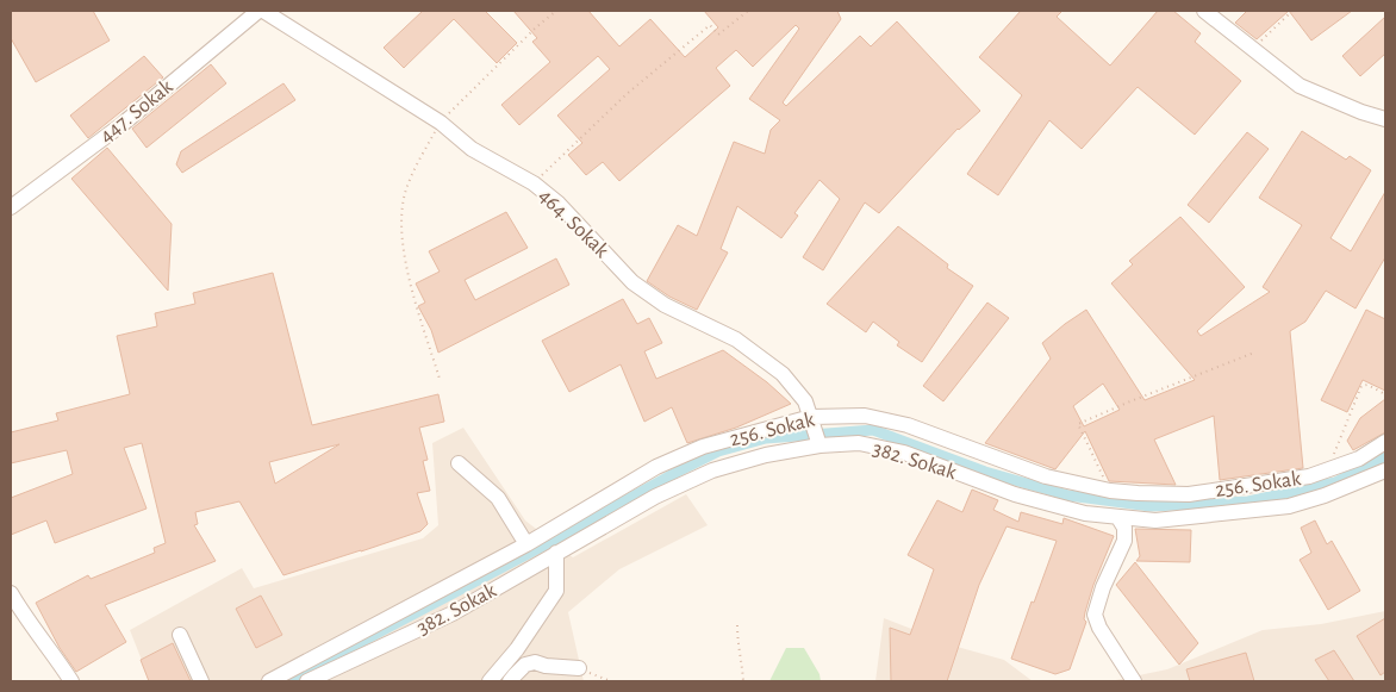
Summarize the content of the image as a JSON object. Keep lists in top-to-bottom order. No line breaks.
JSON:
{"streets":{"street":["447. Sokak","464. Sokak","256. Sokak","382. Sokak"]},"crossings":[["464. Sokak","256. Sokak"],["464. Sokak","382. Sokak"]]}
